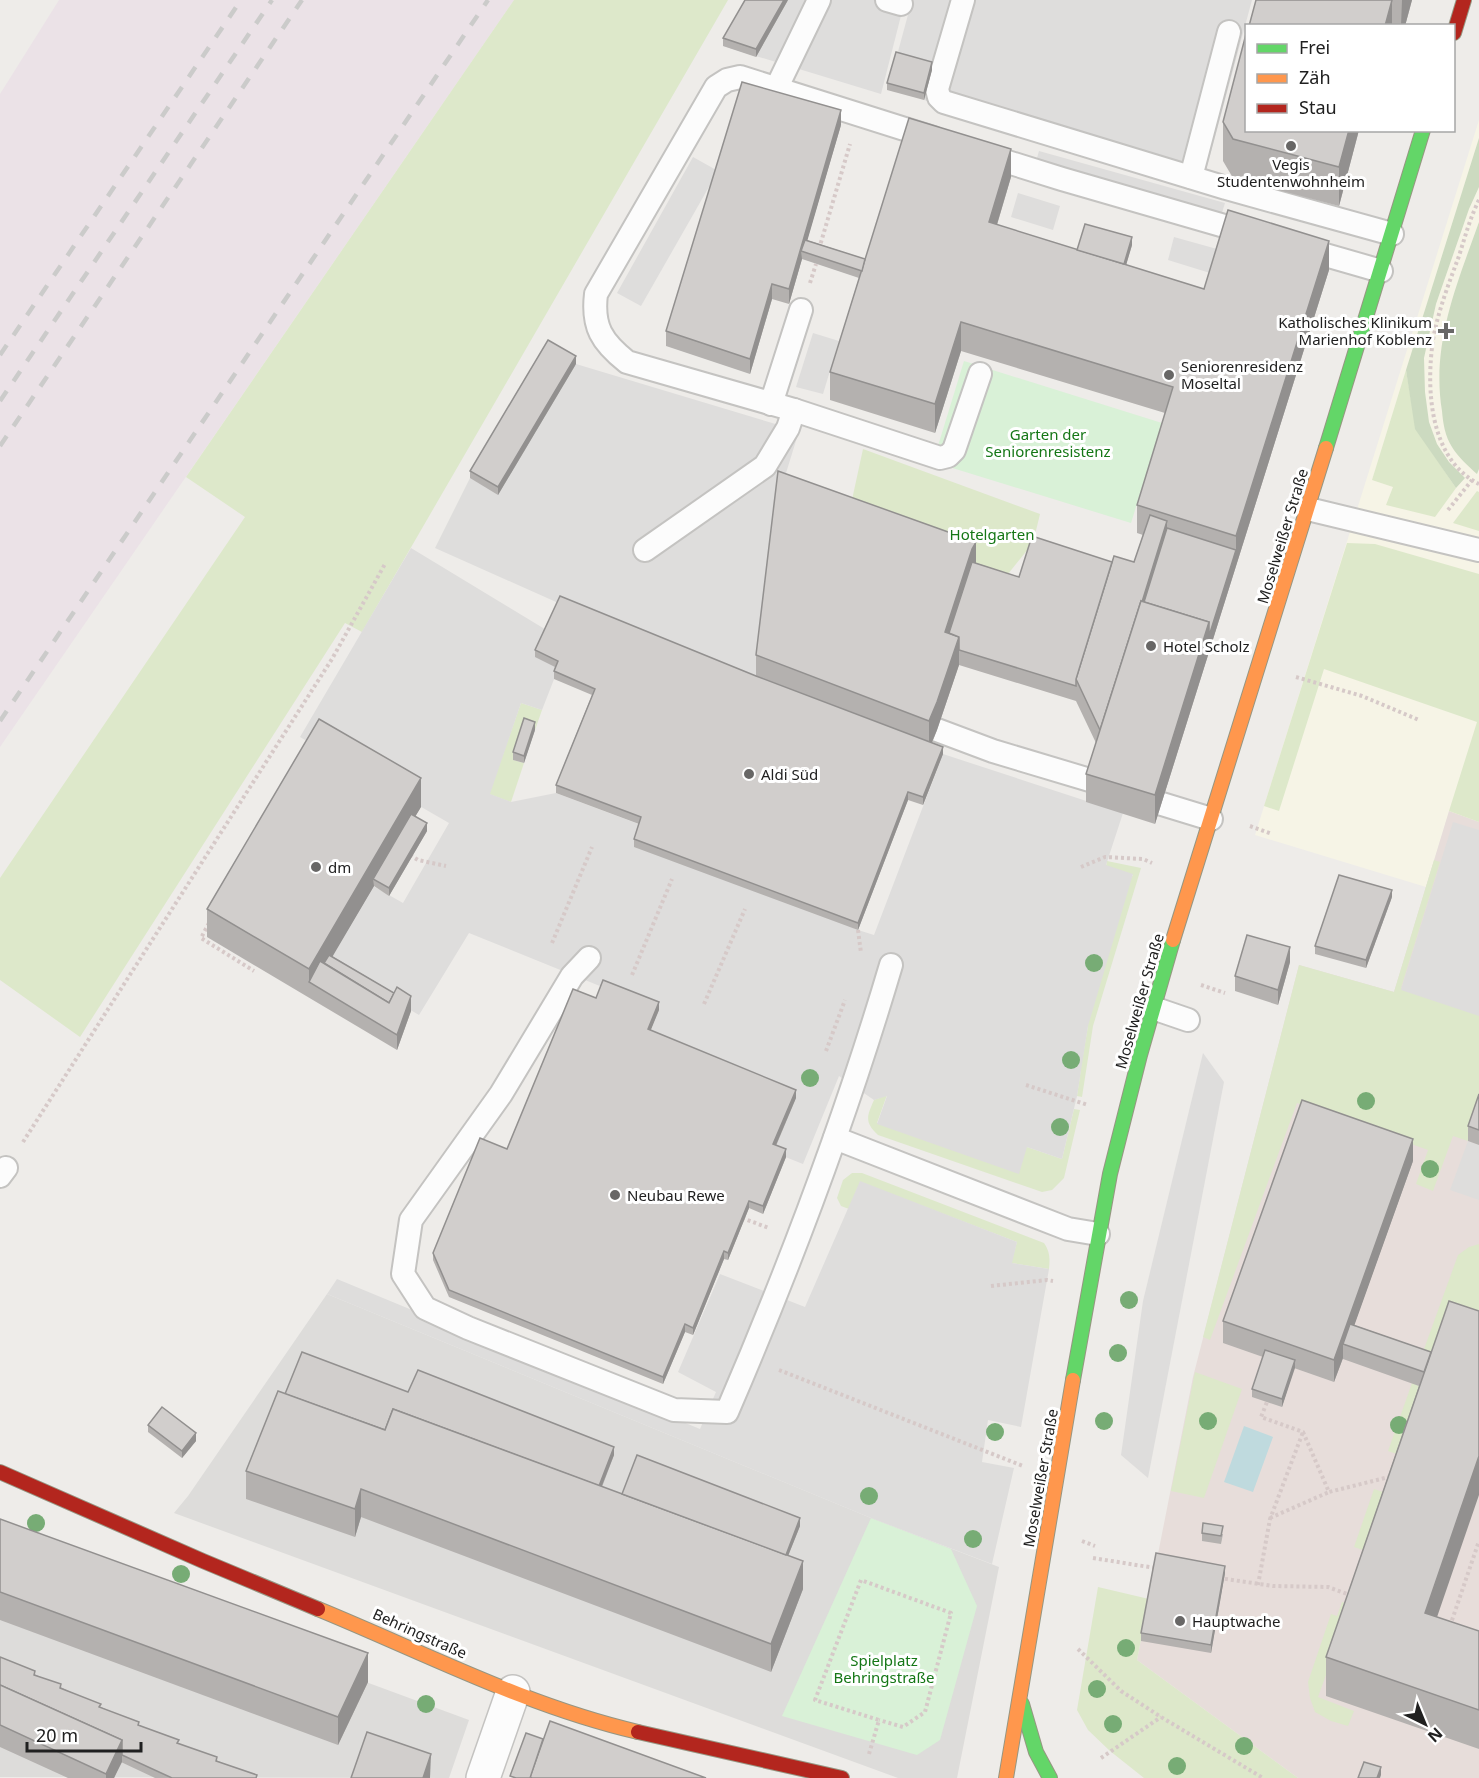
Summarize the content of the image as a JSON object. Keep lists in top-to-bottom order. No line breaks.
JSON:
{"streets":{"street":["Moselweißer Straße","Behringstraße"]},"parks":["Garten der Seniorenresistenz","Hotelgarten","Spielplatz Behringstraße"],"places":{"other":["Vegis Studentenwohnheim","Seniorenresidenz Moseltal","Hotel Scholz","Aldi Süd","dm","Neubau Rewe","Hauptwache"],"health":["Katholisches Klinikum Marienhof Koblenz"]},"legend":["Frei","Zäh","Stau"],"scale_bar":"20 m","north":"bottom right"}
